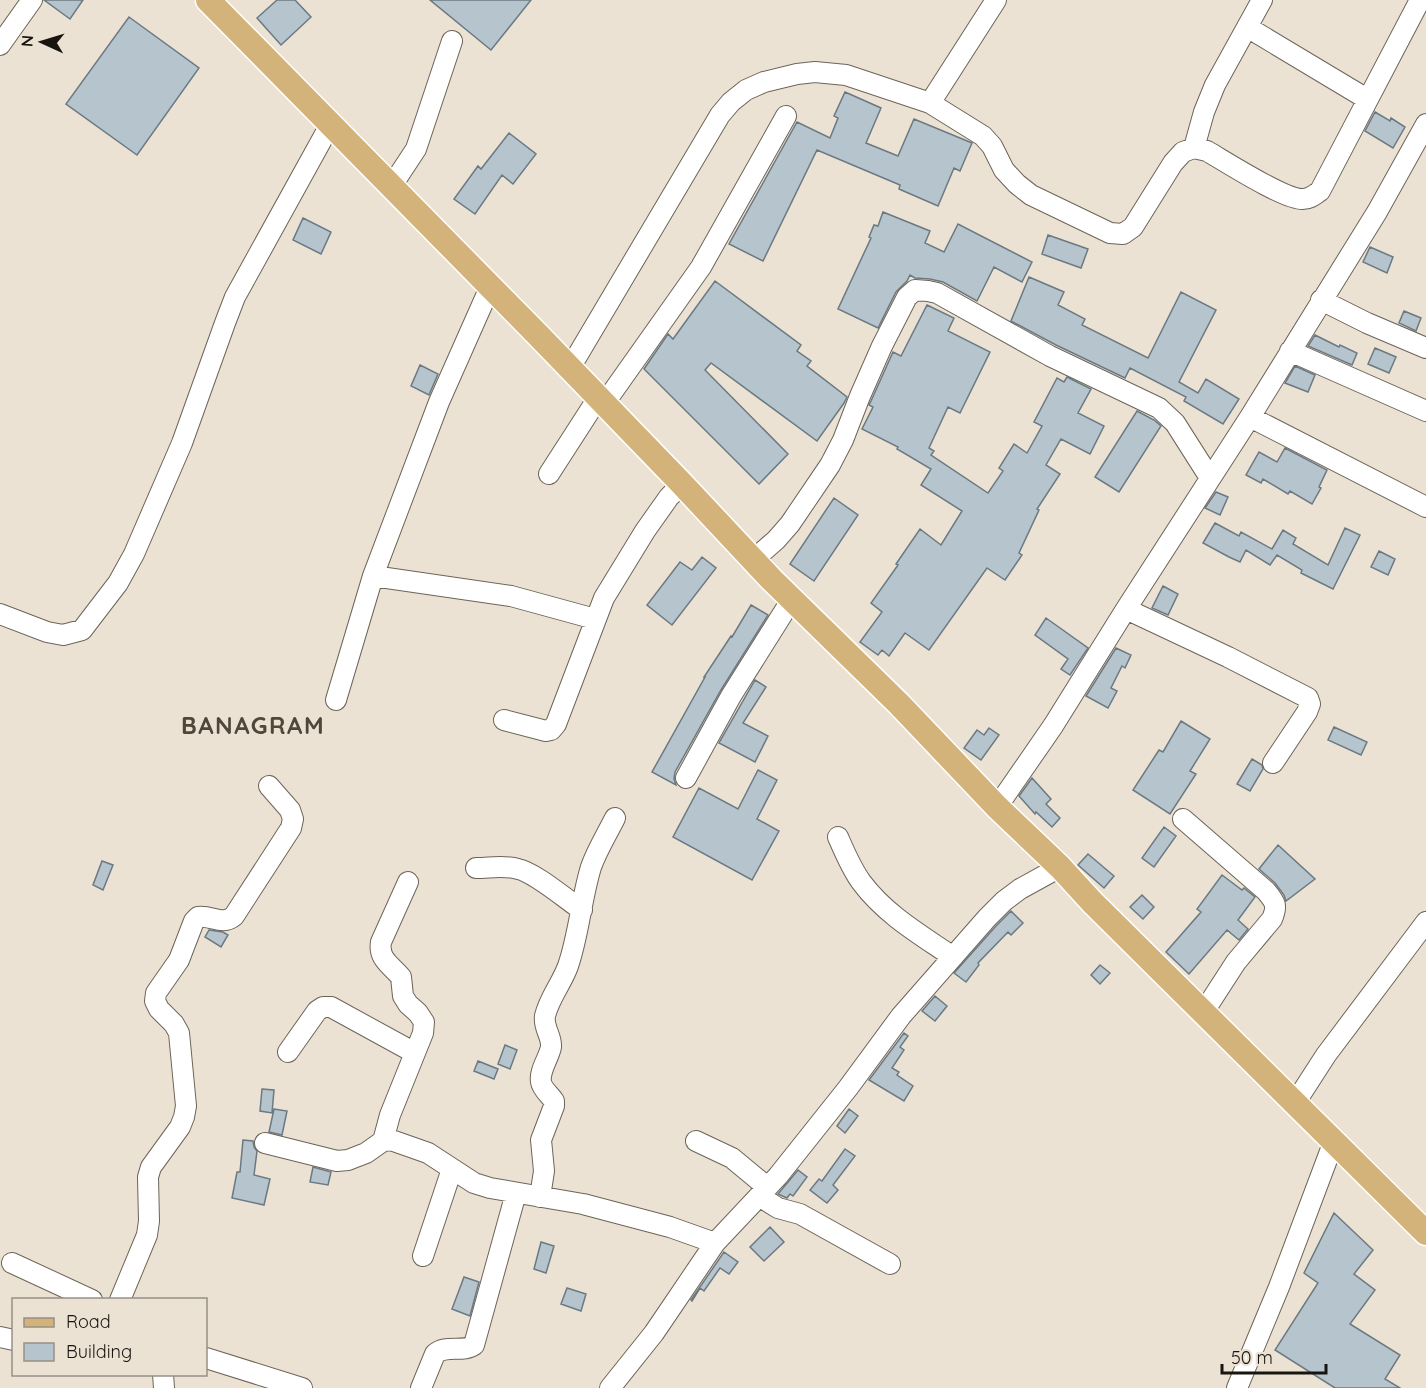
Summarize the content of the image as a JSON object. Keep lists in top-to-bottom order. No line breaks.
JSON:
{"districts":["BANAGRAM"],"legend":["Road","Building"],"scale_bar":"50 m","north":"left"}
